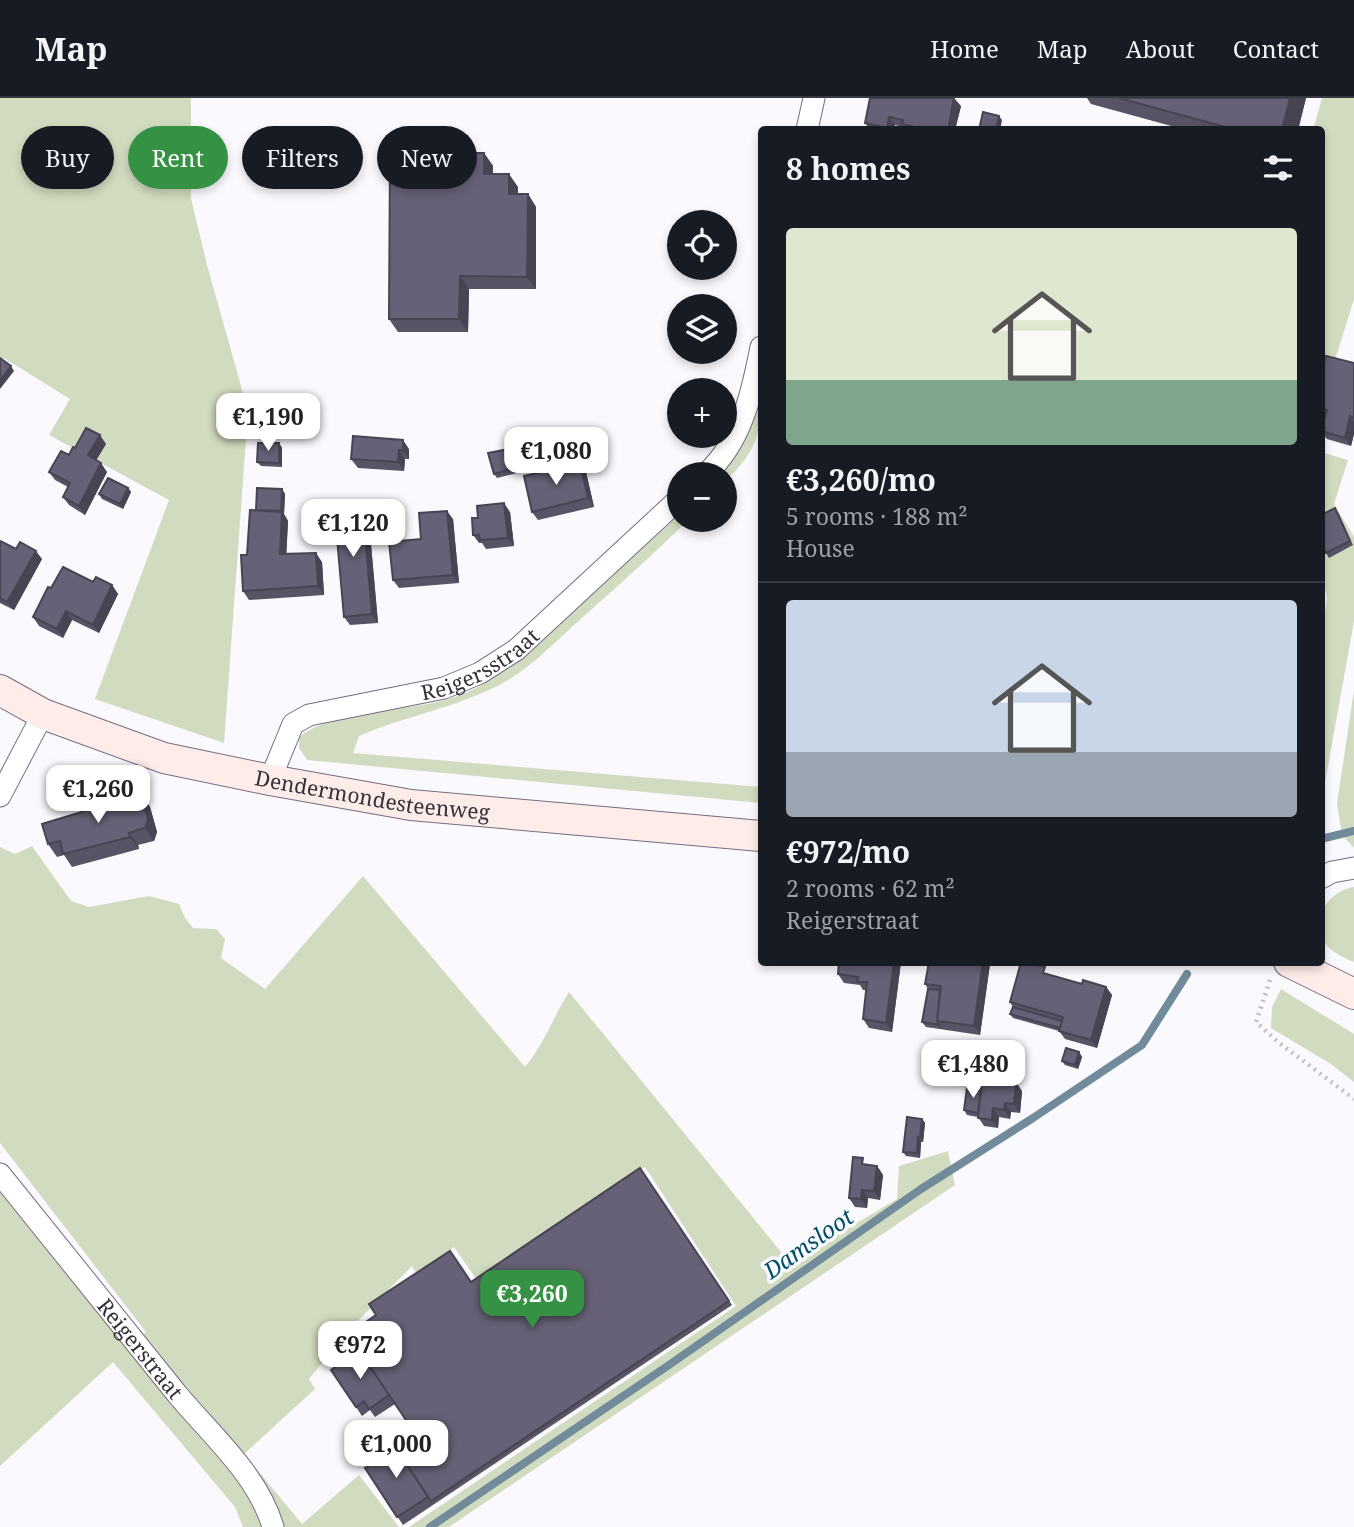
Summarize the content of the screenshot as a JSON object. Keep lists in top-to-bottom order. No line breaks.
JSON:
{"streets":{"main road":["Dendermondesteenweg"],"street":["Reigersstraat","Reigerstraat"]},"crossings":[["Reigersstraat","Dendermondesteenweg"]],"water":["Damsloot"],"page":{"header":"Map","nav":["Home","Map","About","Contact"],"chip":["Buy","Rent","Filters","New"],"heading":"8 homes","map_buttons":["+","−"],"list":[{"name":"€3,260/mo","note":"5 rooms · 188 m² · House"},{"name":"€972/mo","note":"2 rooms · 62 m² · Reigerstraat"}],"price":["€1,190","€1,080","€1,120","€1,260","€1,480","€3,260","€972","€1,000"]}}
